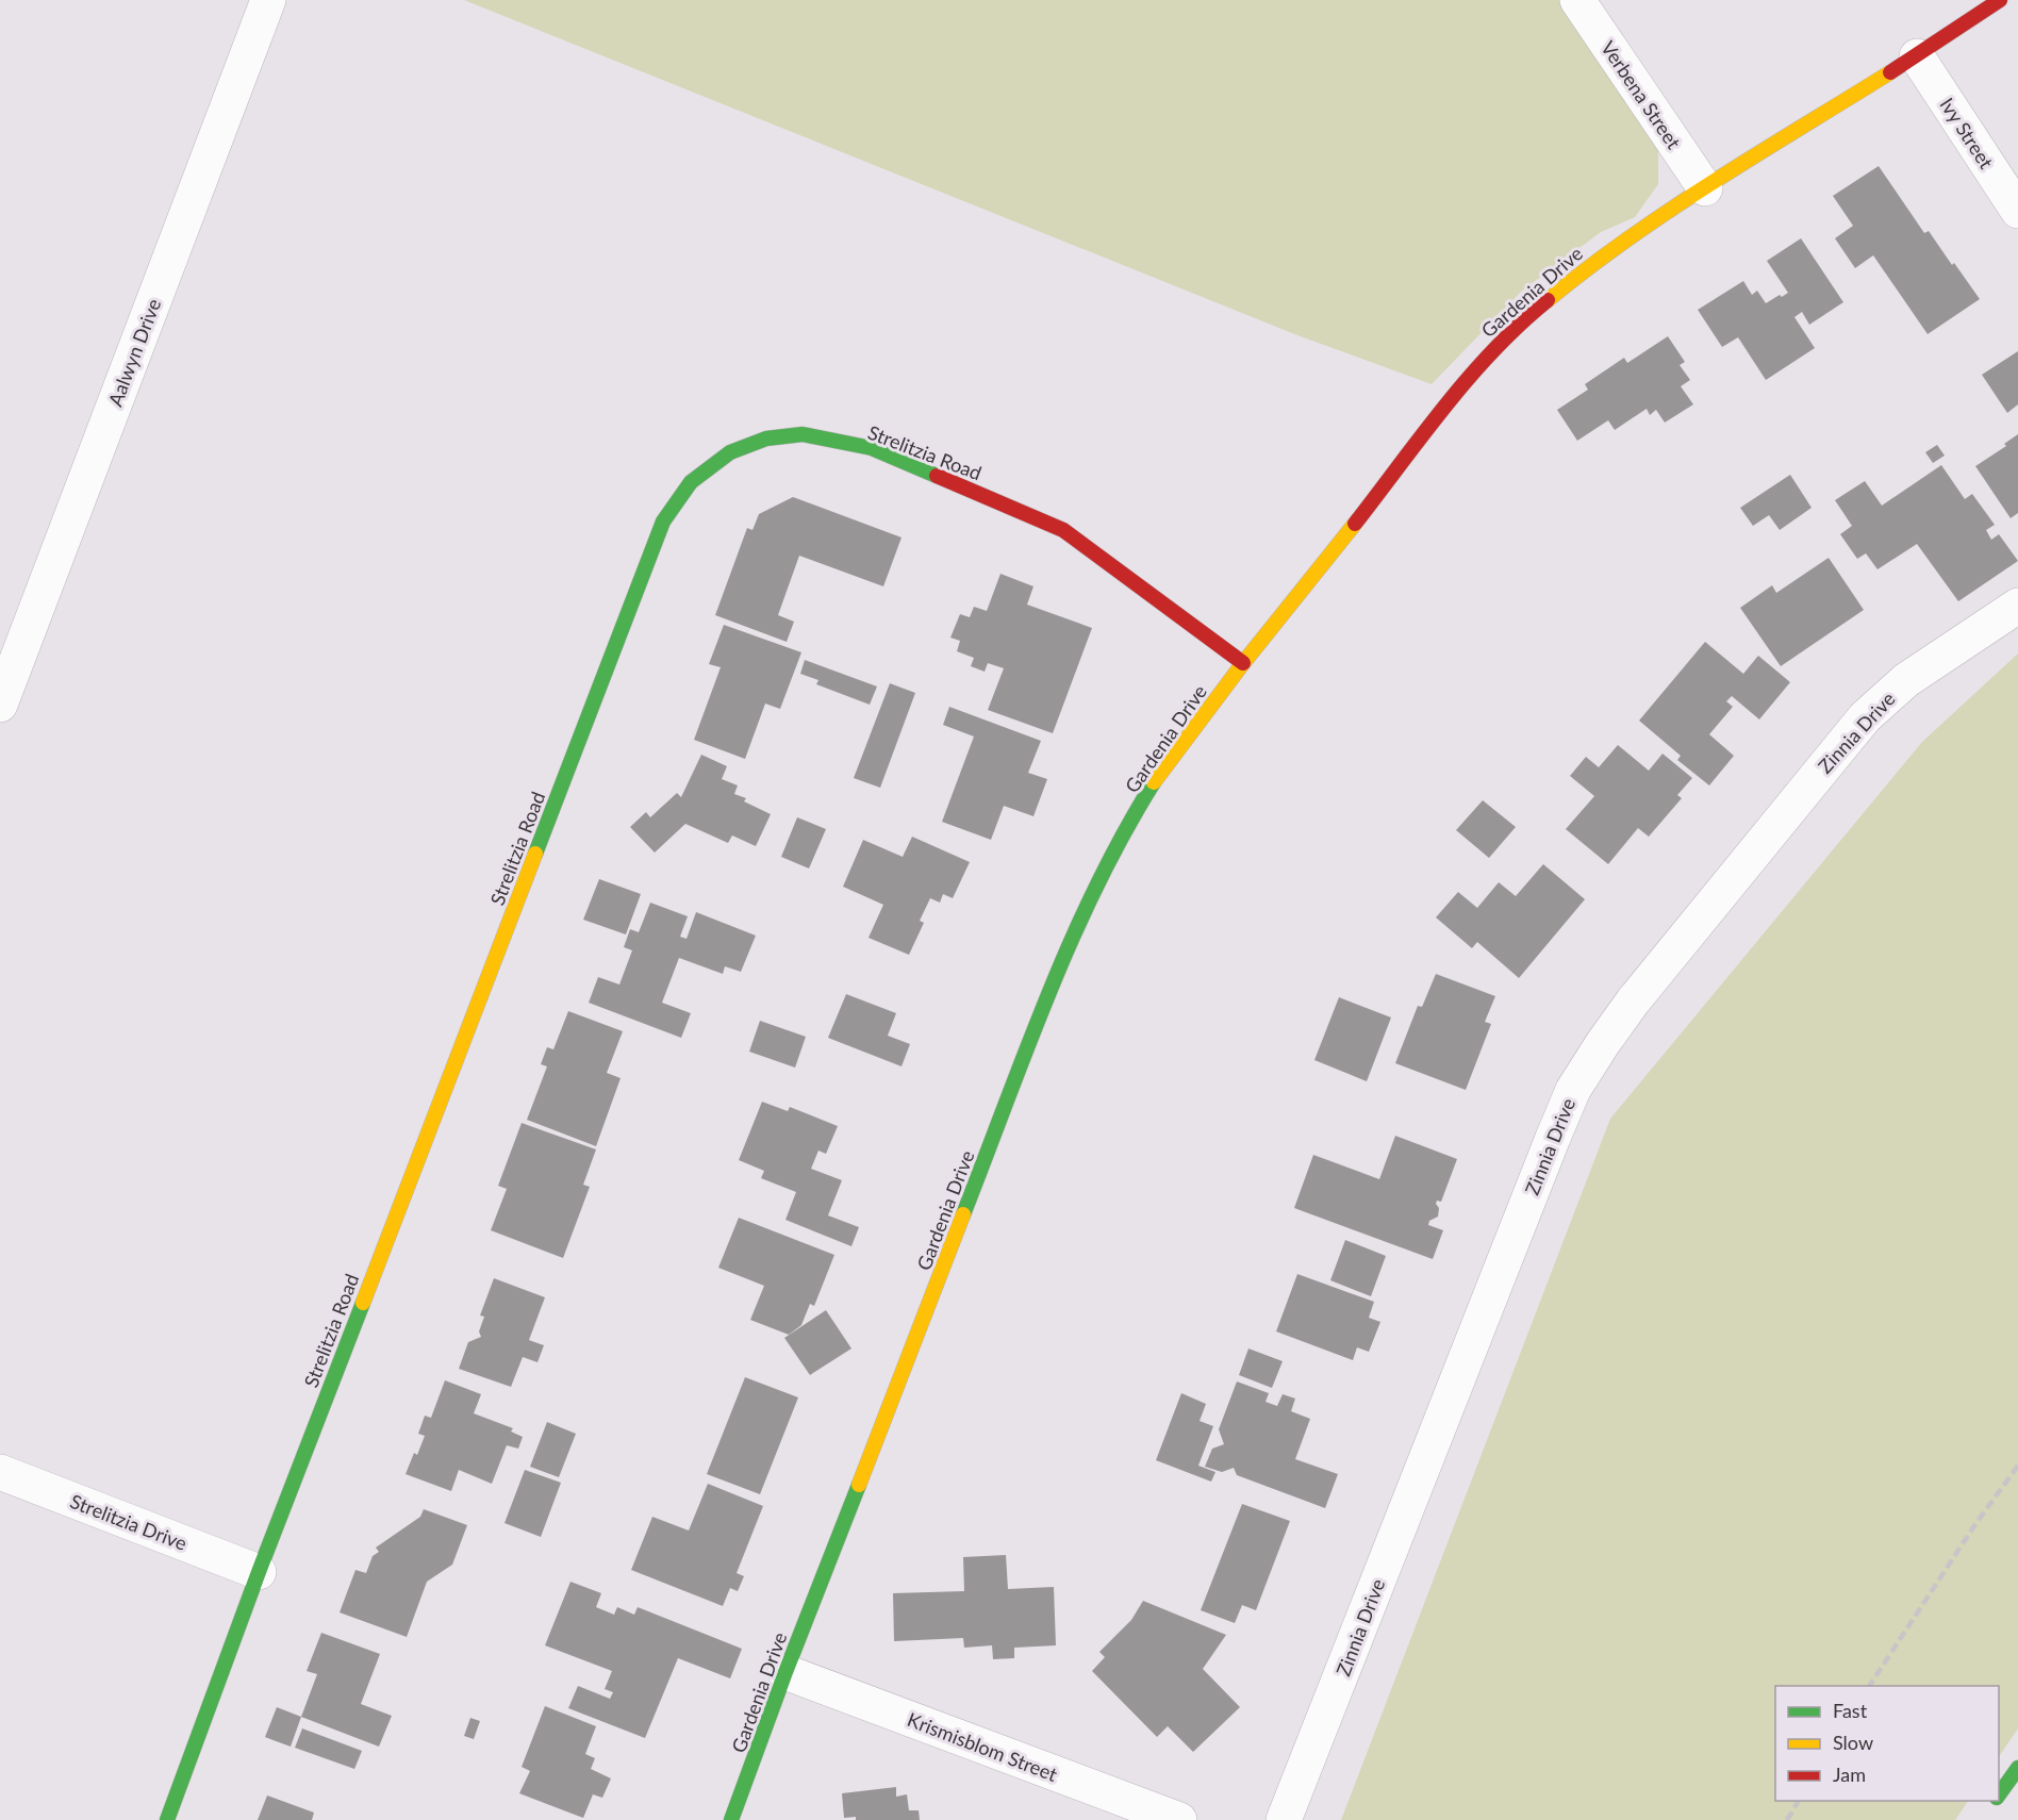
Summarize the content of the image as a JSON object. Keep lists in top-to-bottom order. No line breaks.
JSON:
{"streets":{"street":["Verbena Street","Ivy Street","Gardenia Drive","Aalwyn Drive","Strelitzia Road","Zinnia Drive","Strelitzia Drive","Krismisblom Street"]},"crossings":[["Verbena Street","Gardenia Drive"],["Ivy Street","Gardenia Drive"],["Gardenia Drive","Strelitzia Road"],["Gardenia Drive","Krismisblom Street"],["Strelitzia Road","Strelitzia Drive"]],"legend":["Fast","Slow","Jam"]}
